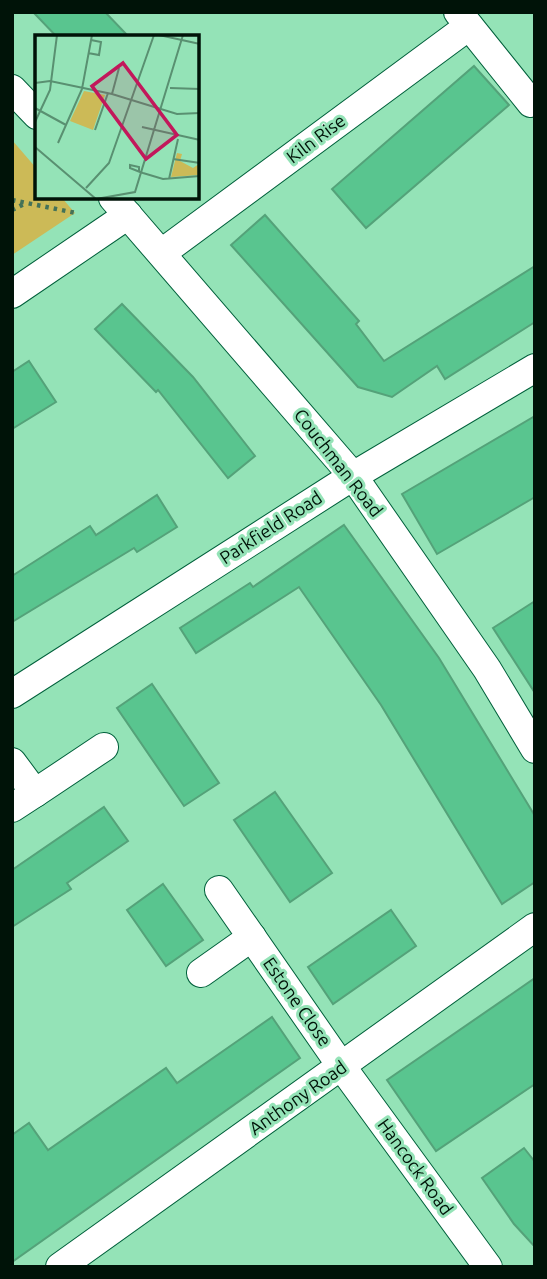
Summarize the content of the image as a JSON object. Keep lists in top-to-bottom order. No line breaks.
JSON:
{"streets":{"street":["Kiln Rise","Couchman Road","Parkfield Road","Estone Close","Anthony Road","Hancock Road"]},"crossings":[["Kiln Rise","Couchman Road"],["Couchman Road","Parkfield Road"],["Estone Close","Anthony Road"],["Estone Close","Hancock Road"],["Anthony Road","Hancock Road"]]}
